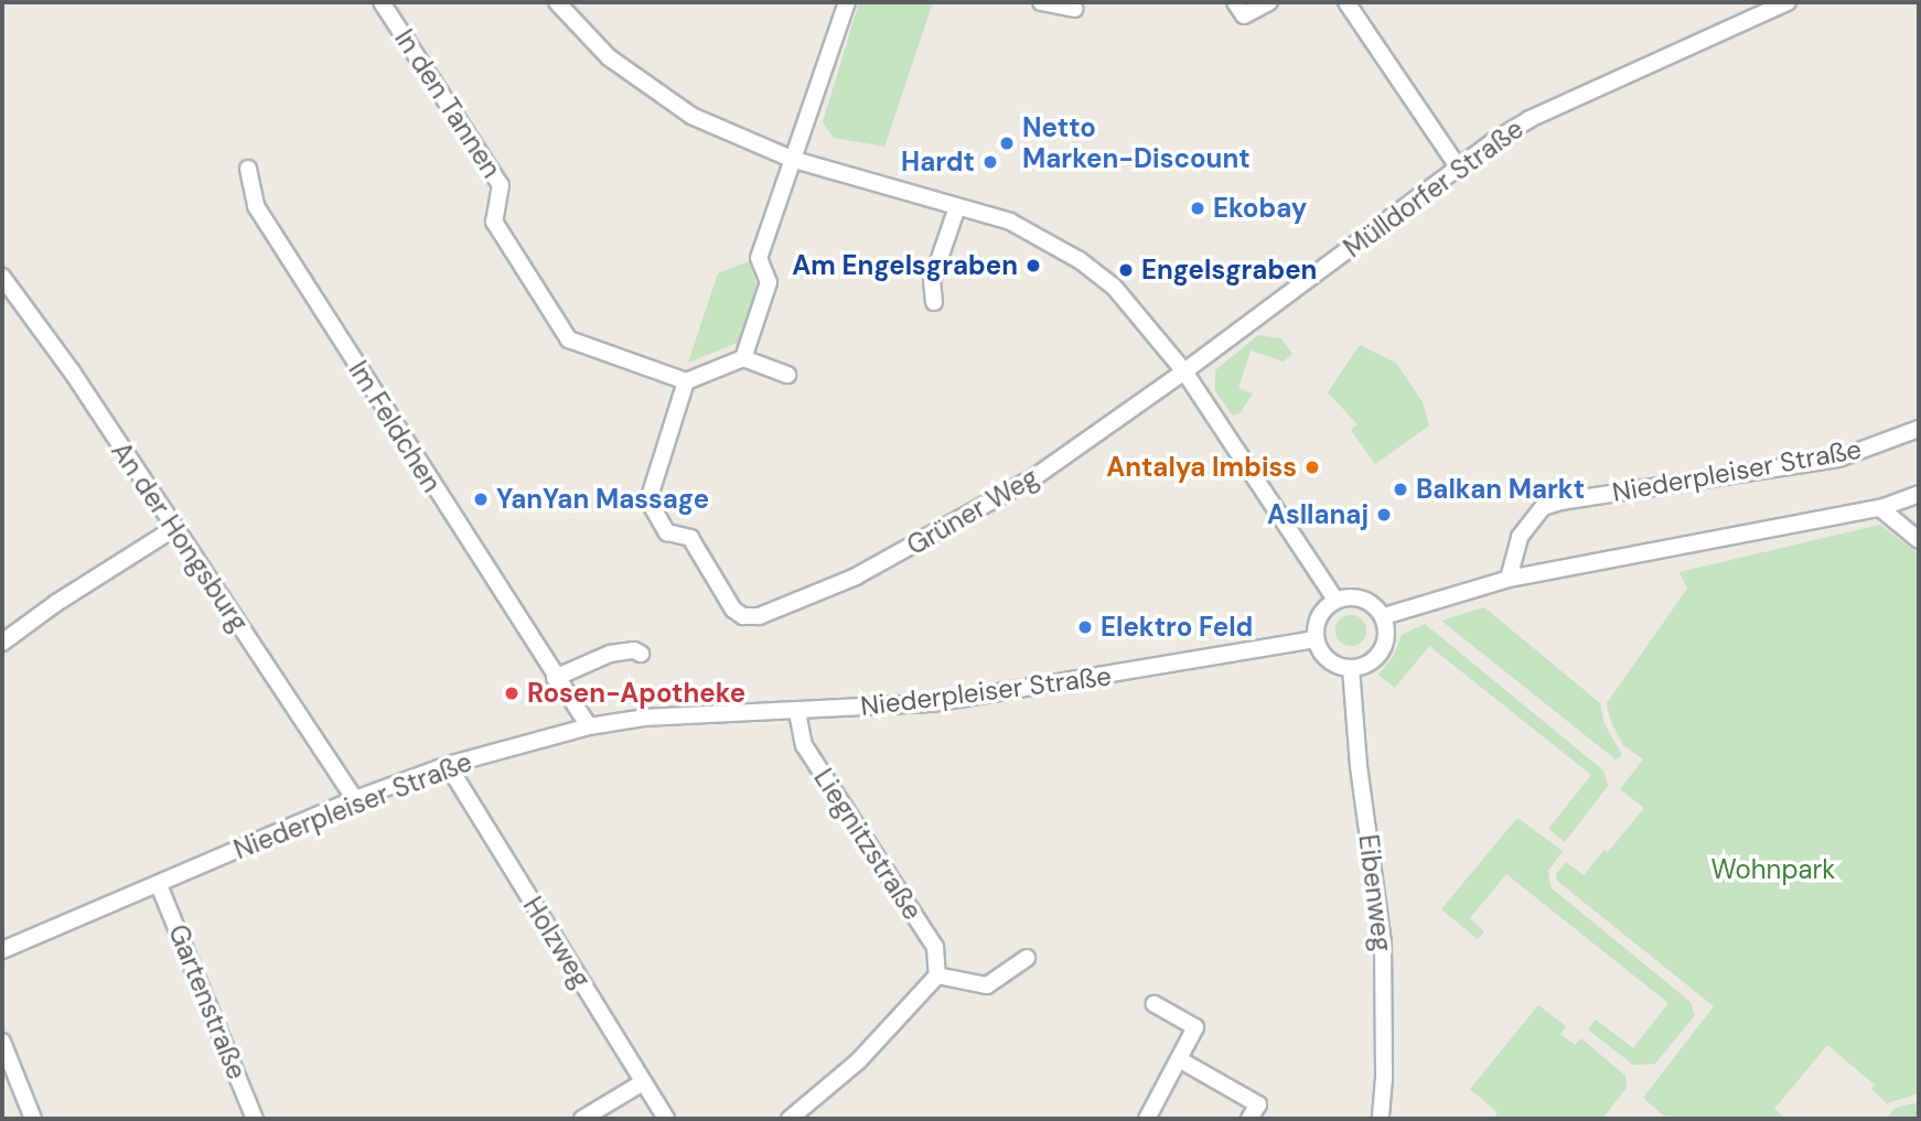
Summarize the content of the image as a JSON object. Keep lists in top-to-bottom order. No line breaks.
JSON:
{"streets":{"street":["In den Tannen","Mülldorfer Straße","Im Feldchen","Niederpleiser Straße","Grüner Weg","An der Hongsburg","Liegnitzstraße","Eibenweg","Holzweg","Gartenstraße"]},"crossings":[["In den Tannen","Grüner Weg"],["Mülldorfer Straße","Grüner Weg"],["Im Feldchen","Niederpleiser Straße"],["Niederpleiser Straße","An der Hongsburg"],["Niederpleiser Straße","Liegnitzstraße"],["Niederpleiser Straße","Eibenweg"],["Niederpleiser Straße","Holzweg"],["Niederpleiser Straße","Gartenstraße"]],"parks":["Wohnpark"],"places":["Netto Marken-Discount","Hardt","Ekobay","Am Engelsgraben","Engelsgraben","Antalya Imbiss","Balkan Markt","YanYan Massage","Asllanaj","Elektro Feld","Rosen-Apotheke"]}
